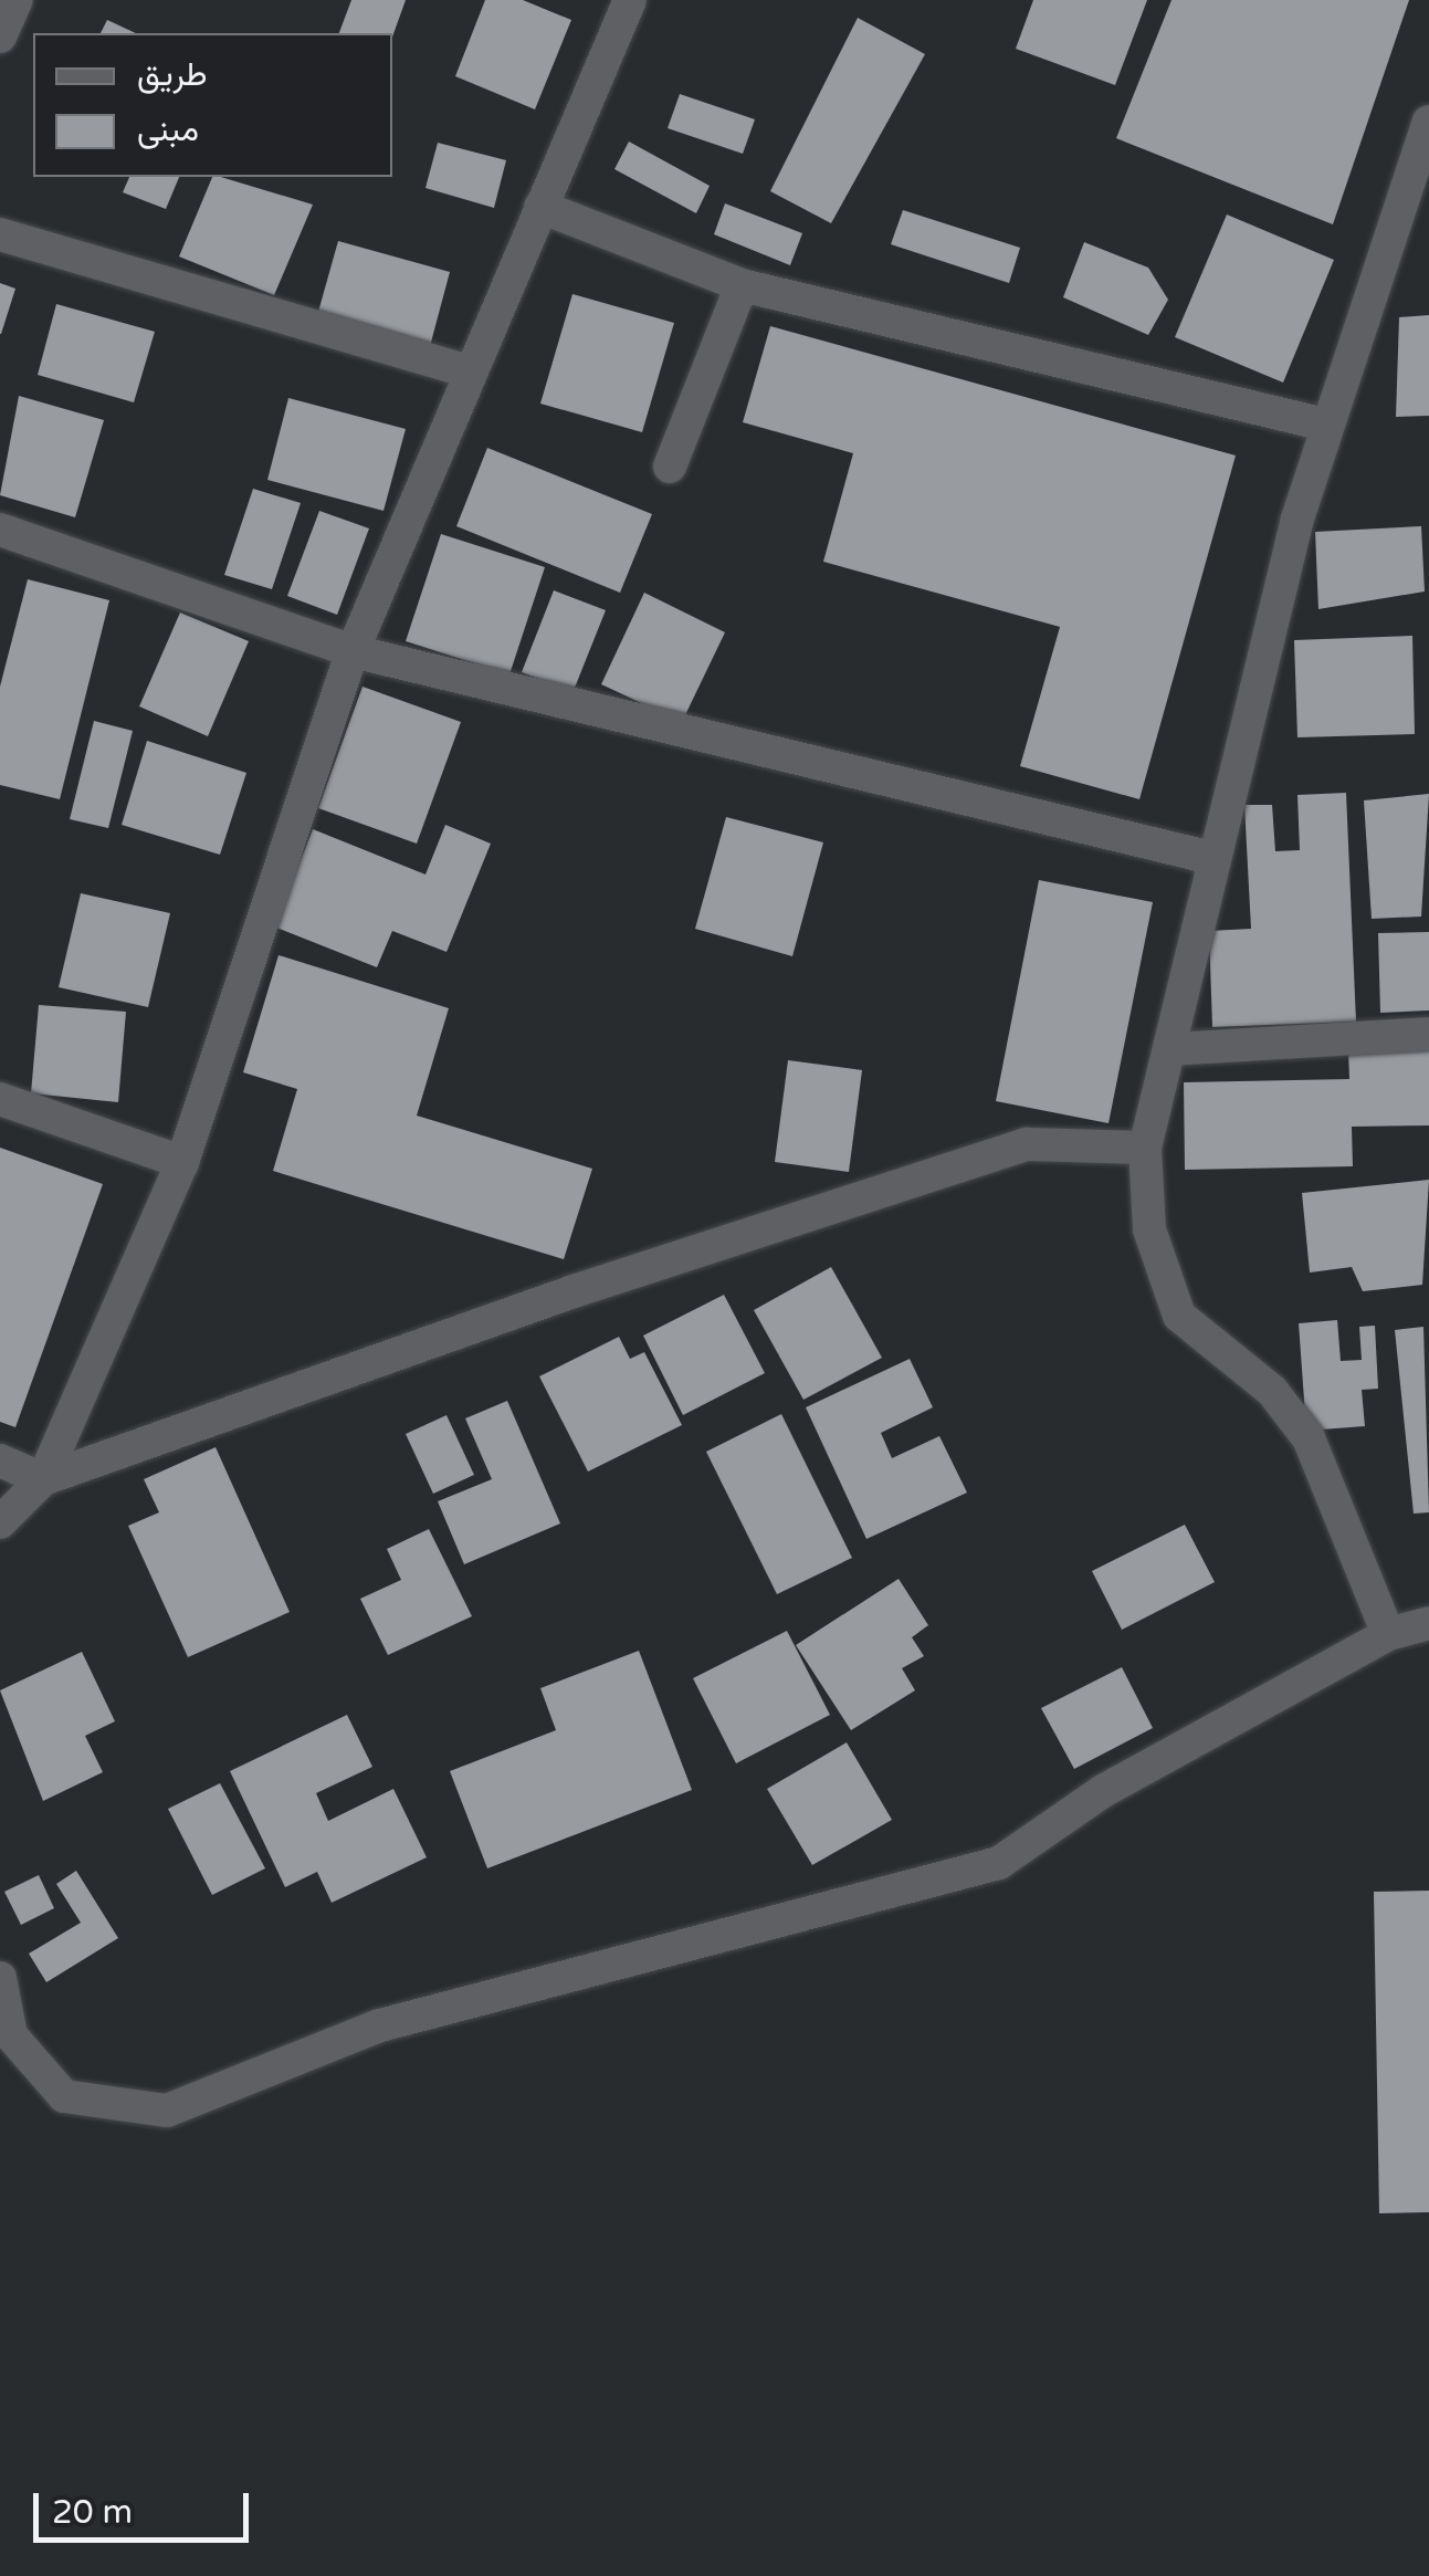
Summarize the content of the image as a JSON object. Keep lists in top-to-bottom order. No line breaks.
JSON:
{"legend":["طريق","مبنى"],"scale_bar":"20 m"}
